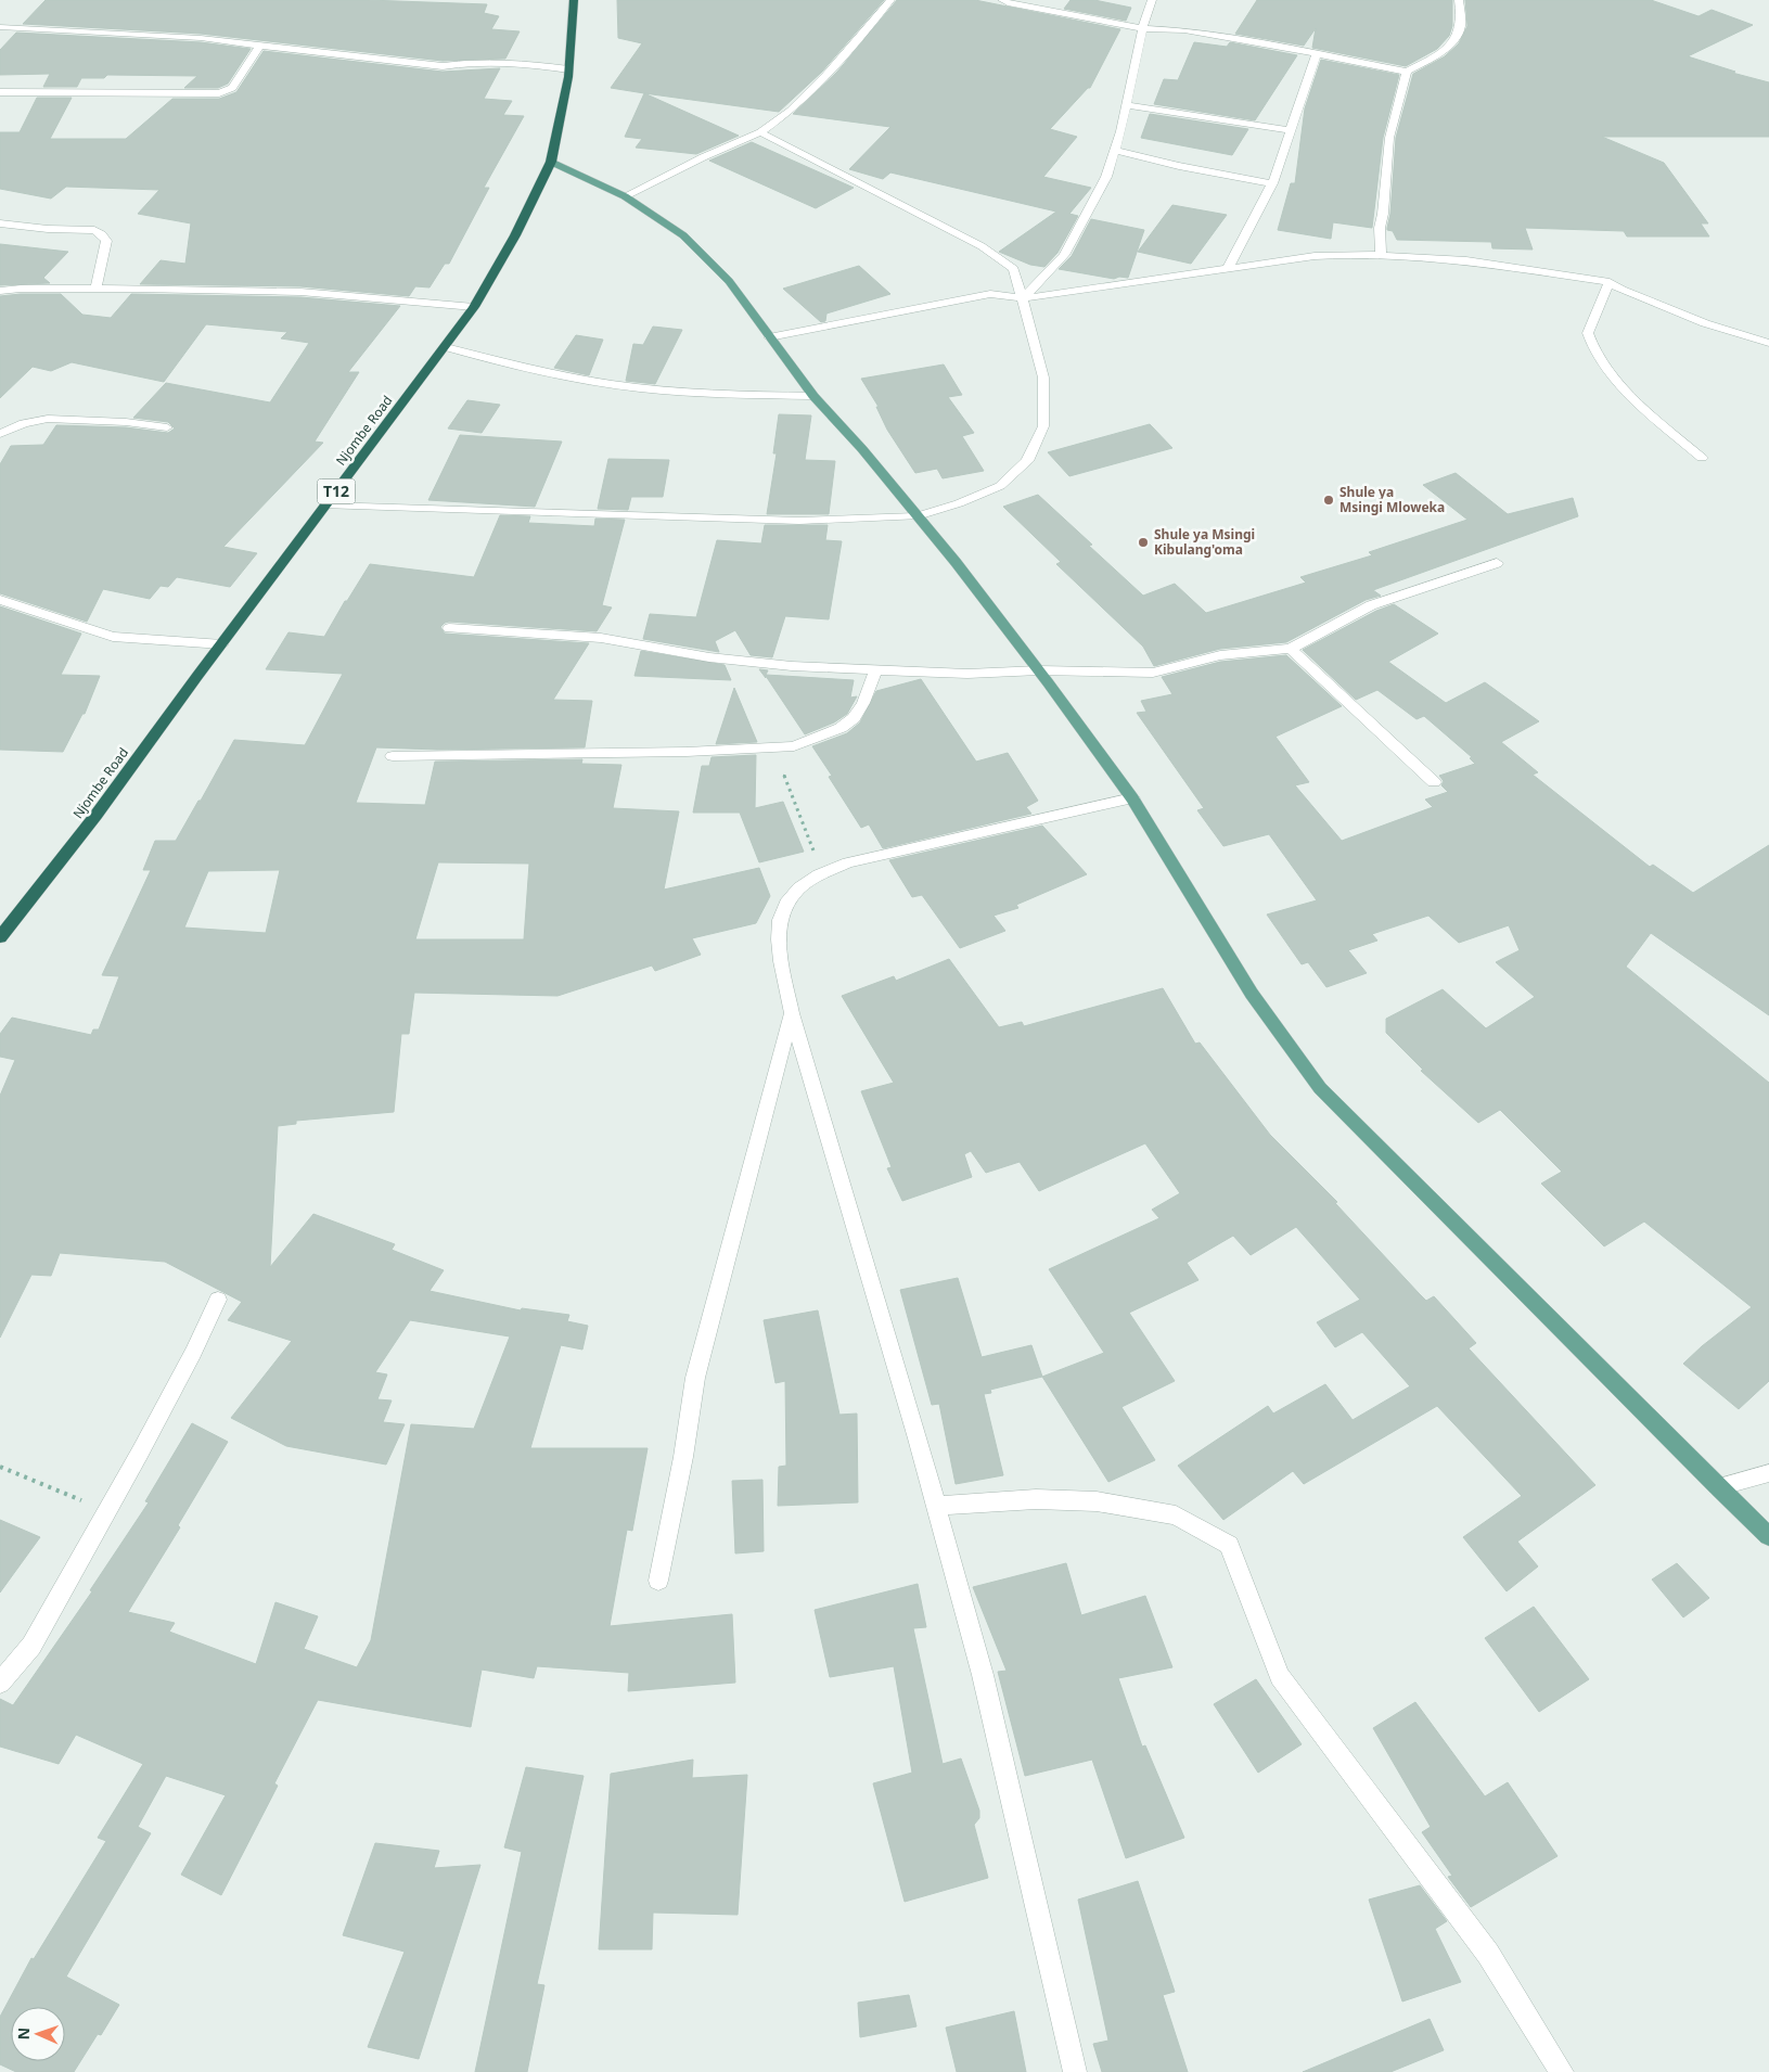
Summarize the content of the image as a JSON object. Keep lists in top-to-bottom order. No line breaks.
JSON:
{"streets":{"highway":["Njombe Road","T12"]},"places":["Shule ya Msingi Mloweka","Shule ya Msingi Kibulang'oma"],"north":"left"}
